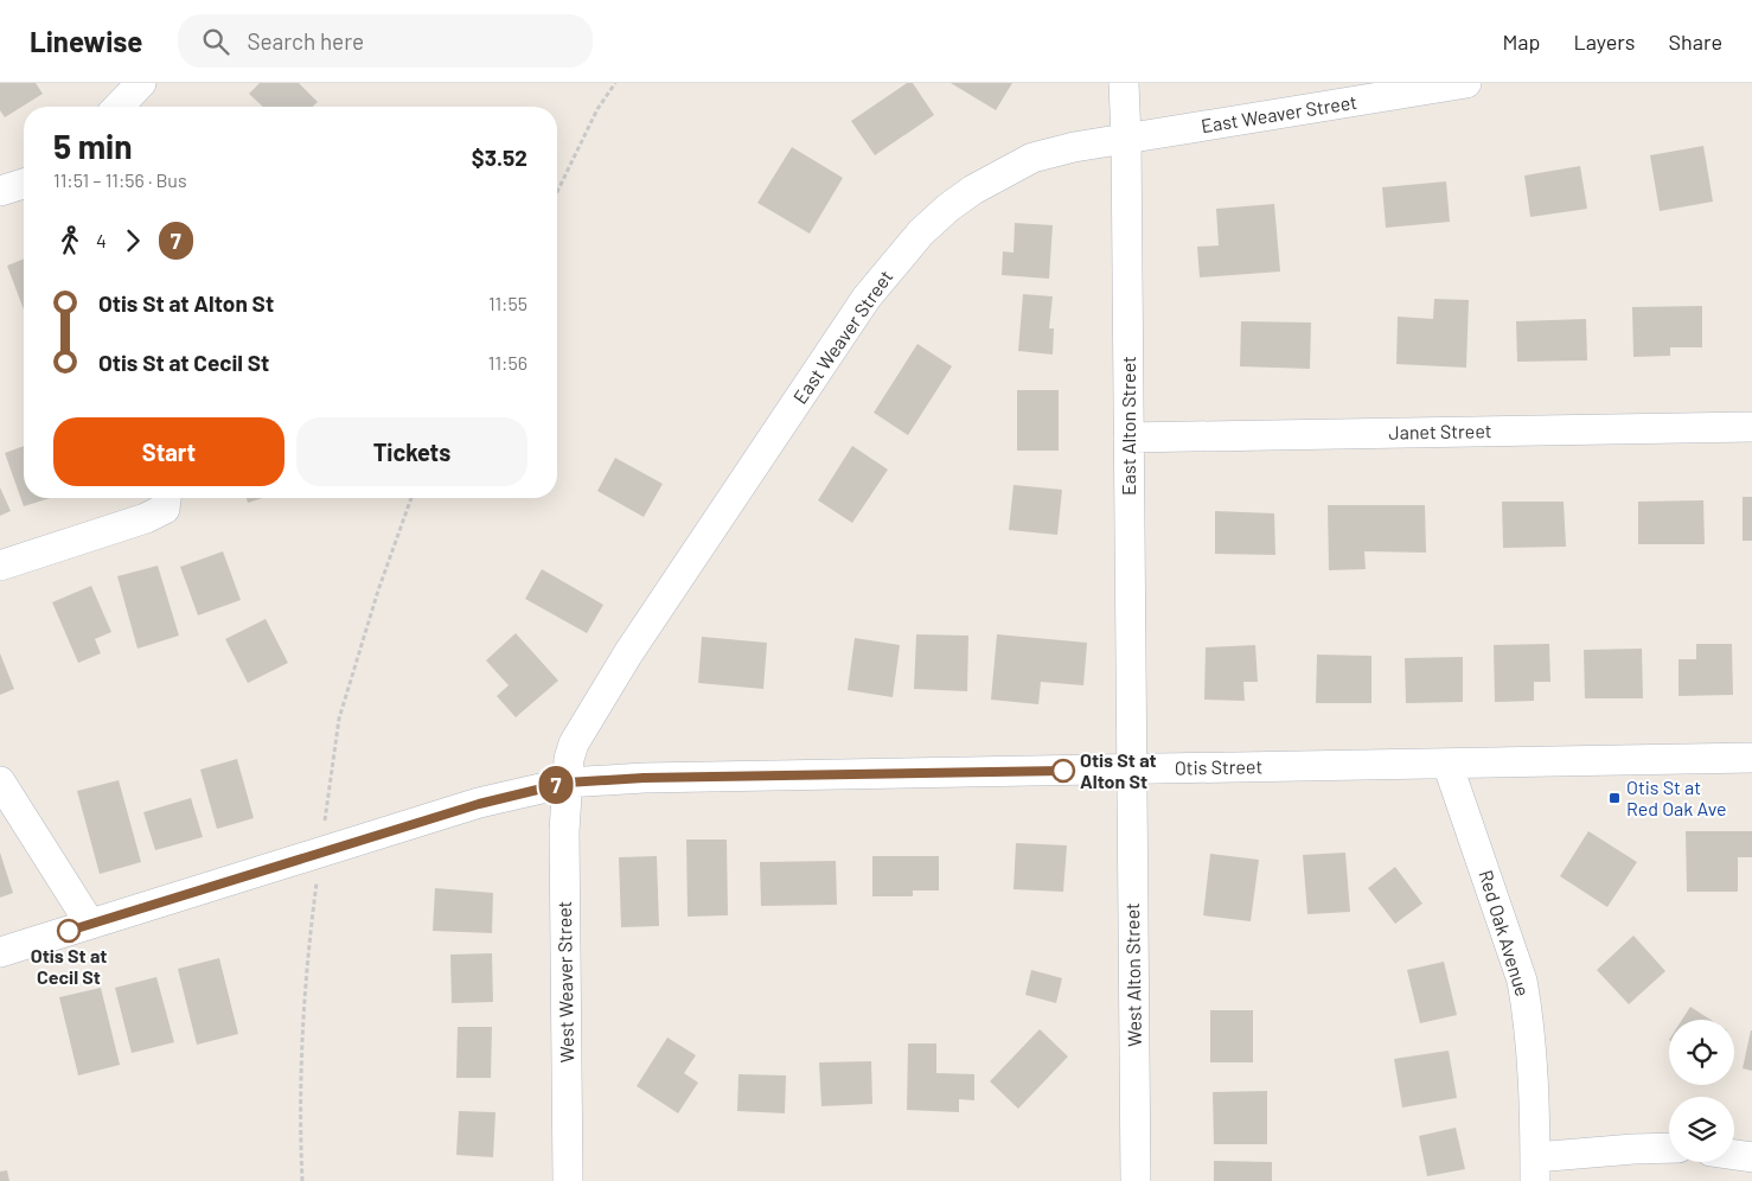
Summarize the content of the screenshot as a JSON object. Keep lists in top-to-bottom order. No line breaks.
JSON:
{"streets":{"street":["East Weaver Street","East Alton Street","Janet Street","Otis Street","Red Oak Avenue","West Alton Street","West Weaver Street"]},"crossings":[["East Weaver Street","East Alton Street"],["East Weaver Street","Otis Street"],["East Weaver Street","West Weaver Street"],["East Alton Street","Janet Street"],["East Alton Street","Otis Street"],["East Alton Street","West Alton Street"],["Otis Street","Red Oak Avenue"],["Otis Street","West Alton Street"],["Otis Street","West Weaver Street"]],"places":{"other":["Otis St at Alton St","Otis St at Cecil St"],"transit":["Otis St at Red Oak Ave"]},"lines":["bus line 7"],"page":{"header":"Linewise","search":"Search here","nav":["Map","Layers","Share"],"on_map":"7","heading":["5 min","11:51 – 11:56 · Bus","$3.52"],"legs":["4","7"],"list":[{"name":"Otis St at Alton St","value":"11:55"},{"name":"Otis St at Cecil St","value":"11:56"}],"buttons":["Start","Tickets"]}}
